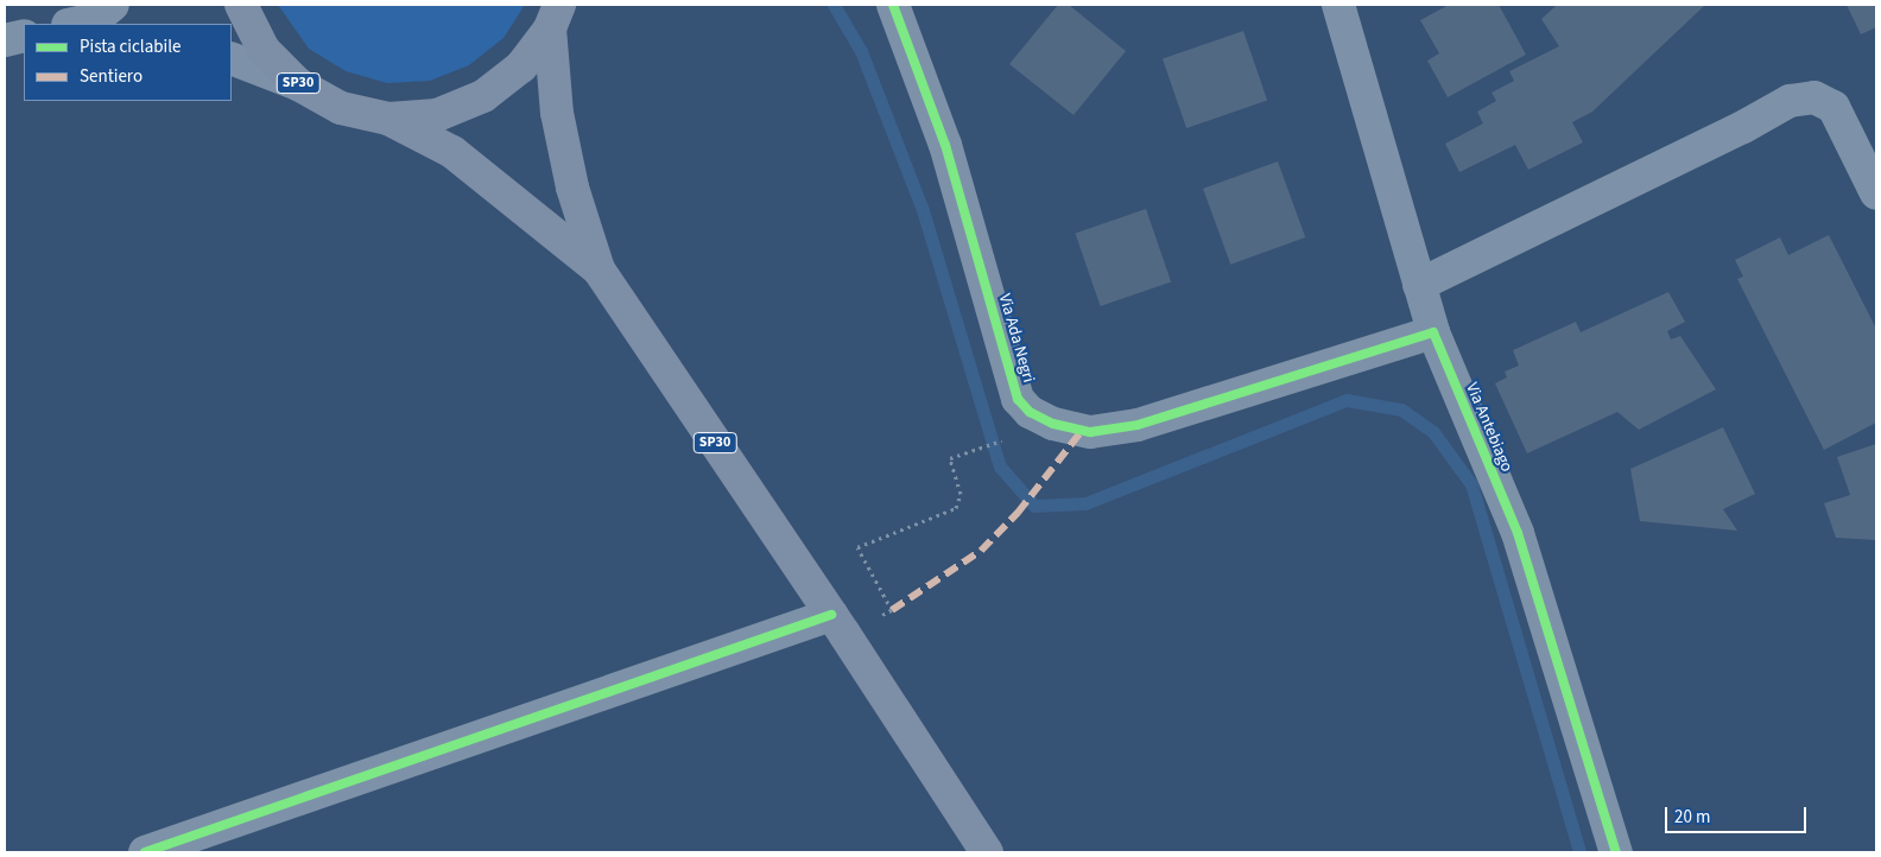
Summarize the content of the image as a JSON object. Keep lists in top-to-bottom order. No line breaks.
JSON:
{"streets":{"main road":["SP30"],"street":["Via Ada Negri","Via Antebiago"]},"crossings":[["Via Ada Negri","Via Antebiago"]],"legend":["Pista ciclabile","Sentiero"],"scale_bar":"20 m"}
